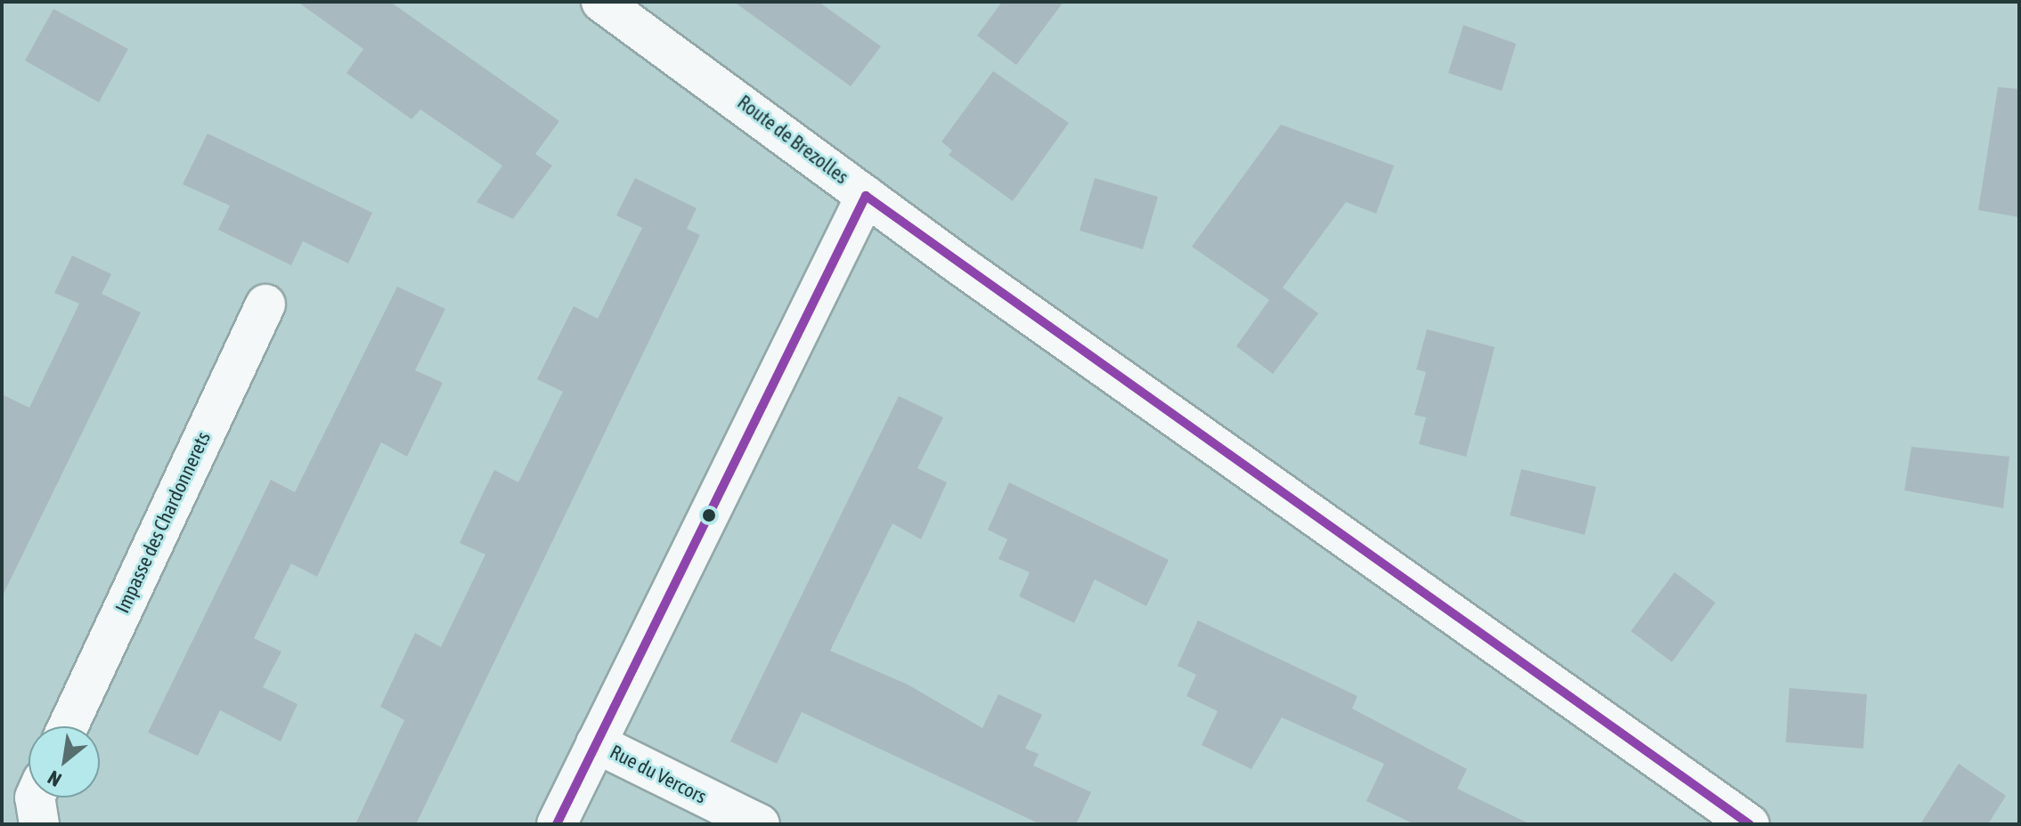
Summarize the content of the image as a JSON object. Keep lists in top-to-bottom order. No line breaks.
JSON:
{"streets":{"street":["Route de Brezolles","Impasse des Chardonnerets","Rue du Vercors"]},"north":"bottom left"}
